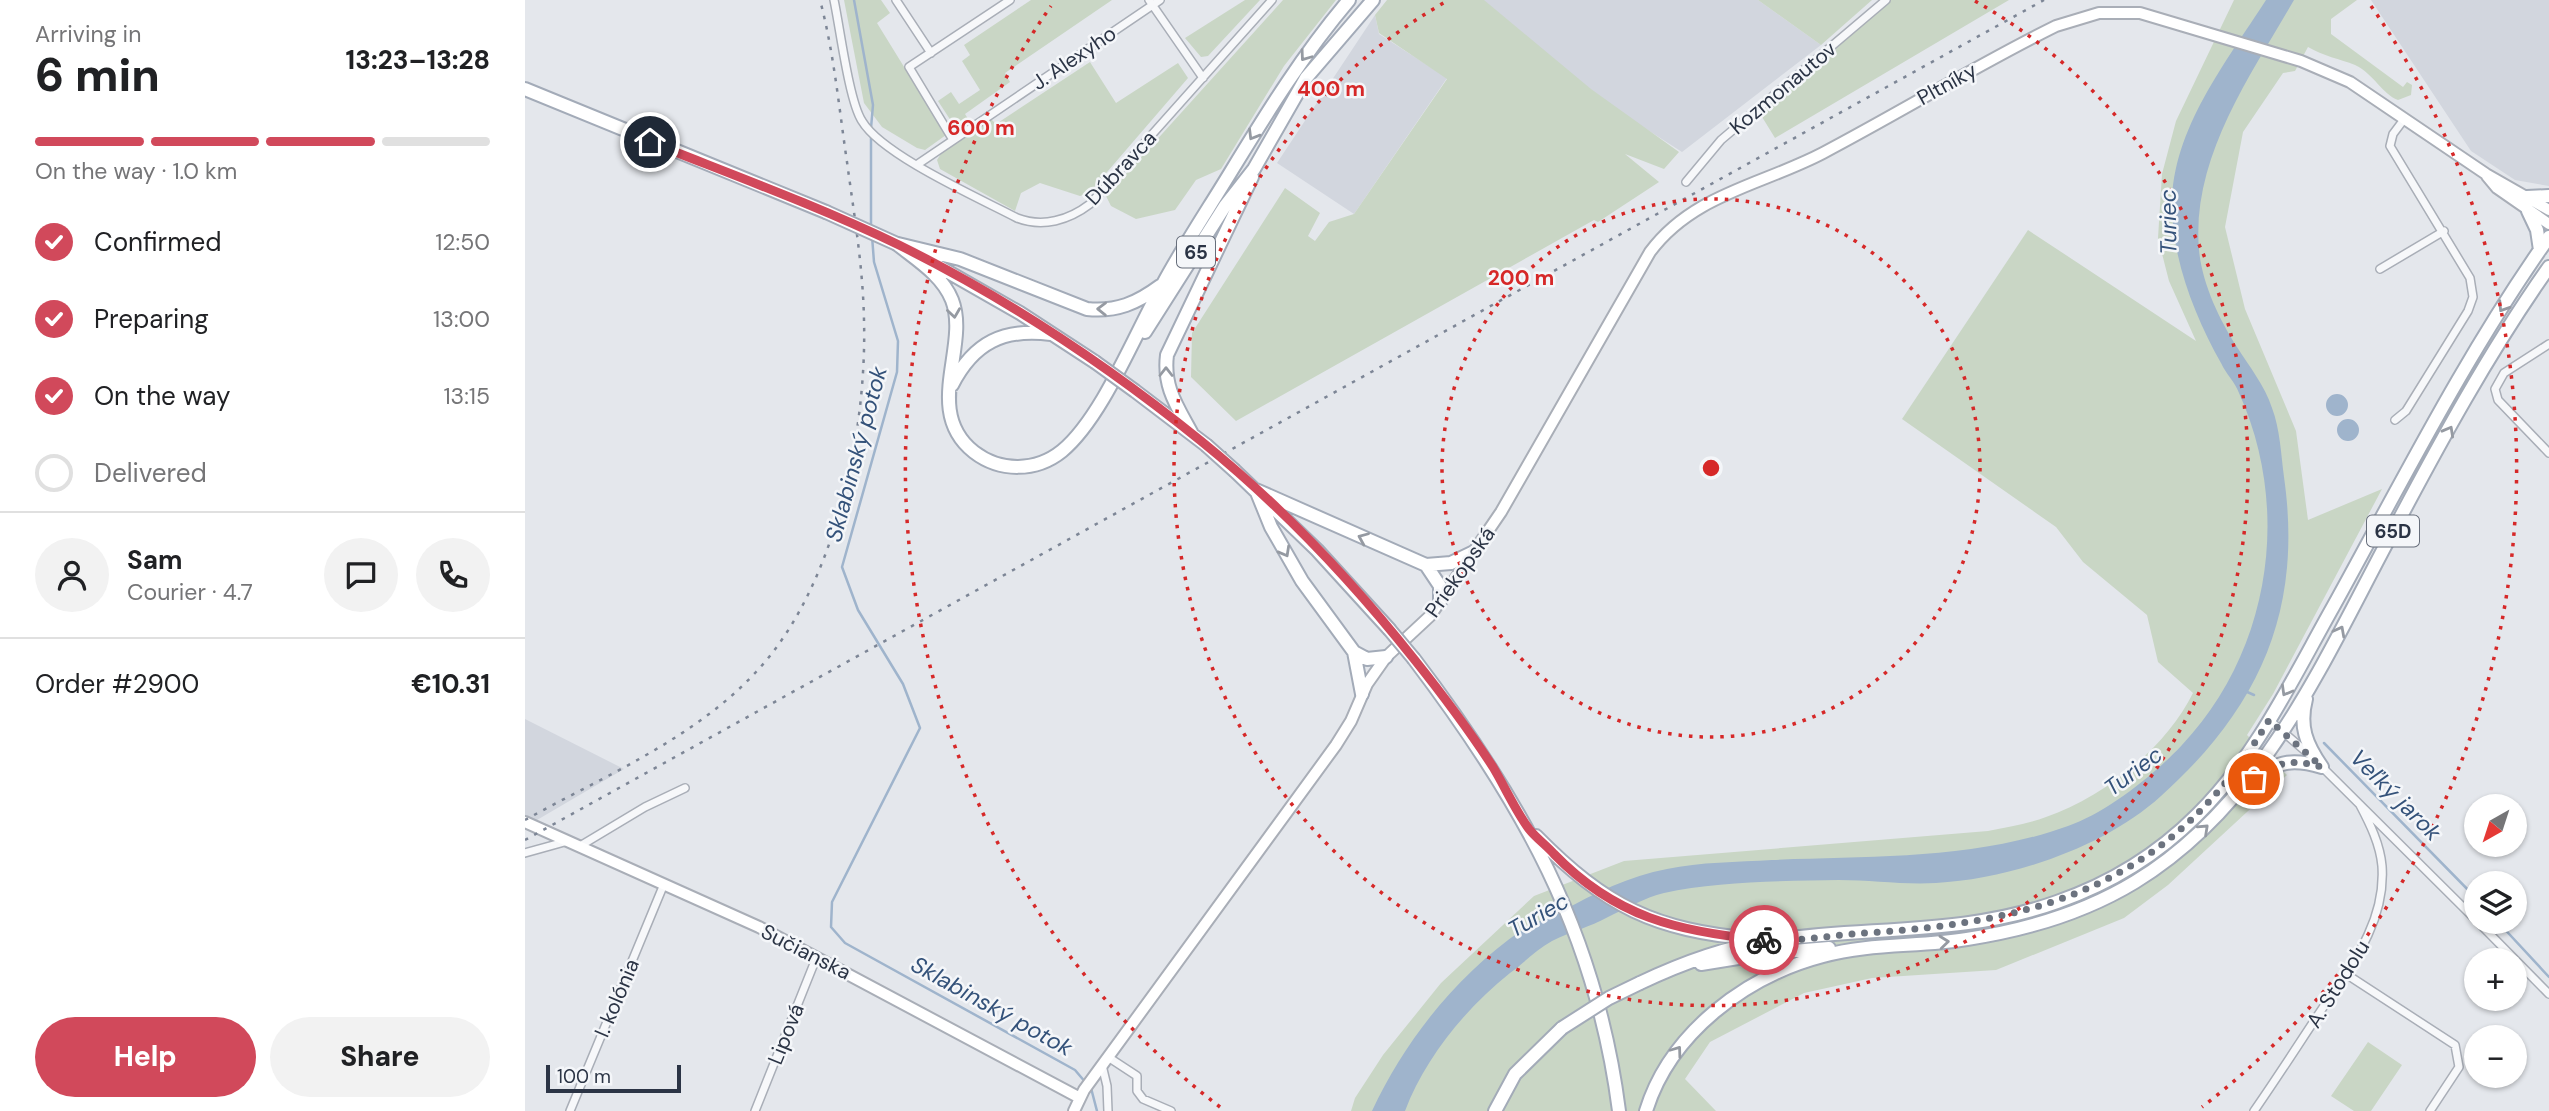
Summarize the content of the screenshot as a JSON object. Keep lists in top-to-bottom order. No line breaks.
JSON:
{"streets":{"main road":["65","65D"],"street":["J. Alexyho","Pltníky","Kozmonautov","Dúbravca","Priekopská","Sučianska","A. Stodolu","I. kolónia","Lipová"]},"crossings":[["J. Alexyho","Dúbravca"],["Pltníky","Priekopská"],["Priekopská","Sučianska"],["Sučianska","I. kolónia"],["Sučianska","Lipová"]],"water":["Turiec","Sklabinský potok","Veľký jarok"],"scale_bar":"100 m","north":"bottom left","page":{"heading":["6 min","Arriving in","13:23–13:28"],"panel":["Sam","Courier · 4.7","Order #2900","€10.31"],"bar":"On the way · 1.0 km","list":[["Confirmed","12:50"],["Preparing","13:00"],["On the way","13:15"],"Delivered"],"map_buttons":["+","−"],"buttons":["Help","Share"],"scale":"100 m"},"rings":["400 m","600 m","200 m"]}
